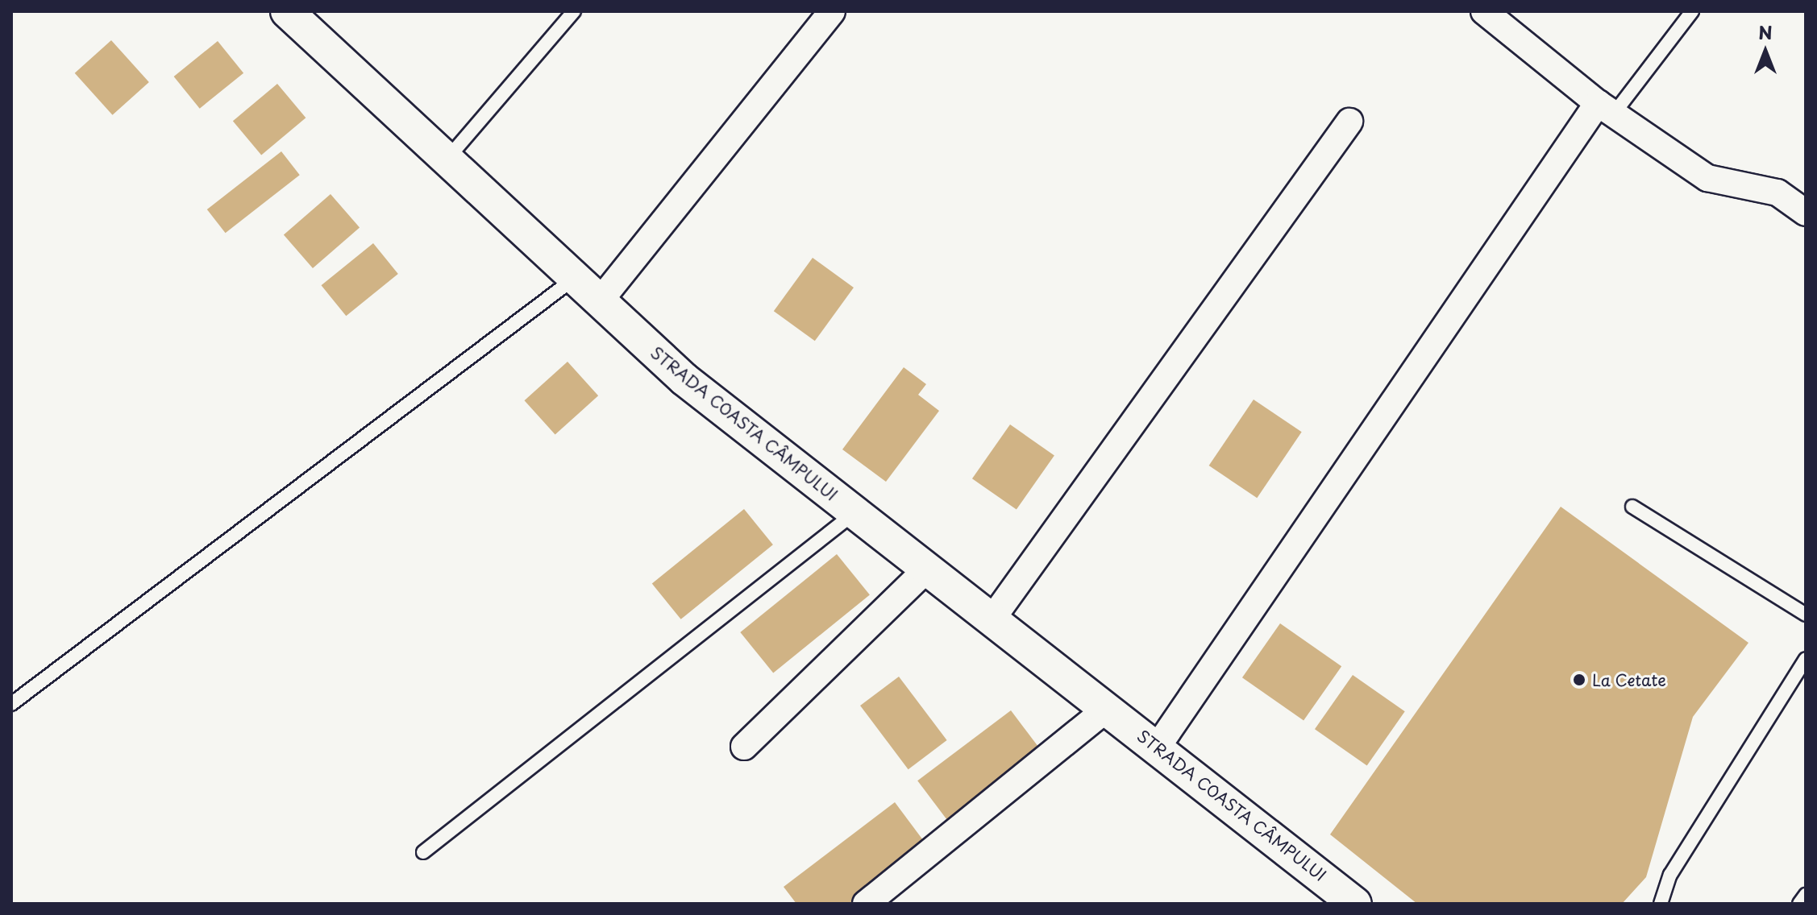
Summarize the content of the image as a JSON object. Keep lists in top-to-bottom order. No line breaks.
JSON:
{"streets":{"street":["STRADA COASTA CÂMPULUI"]},"places":["La Cetate"],"north":"top"}
